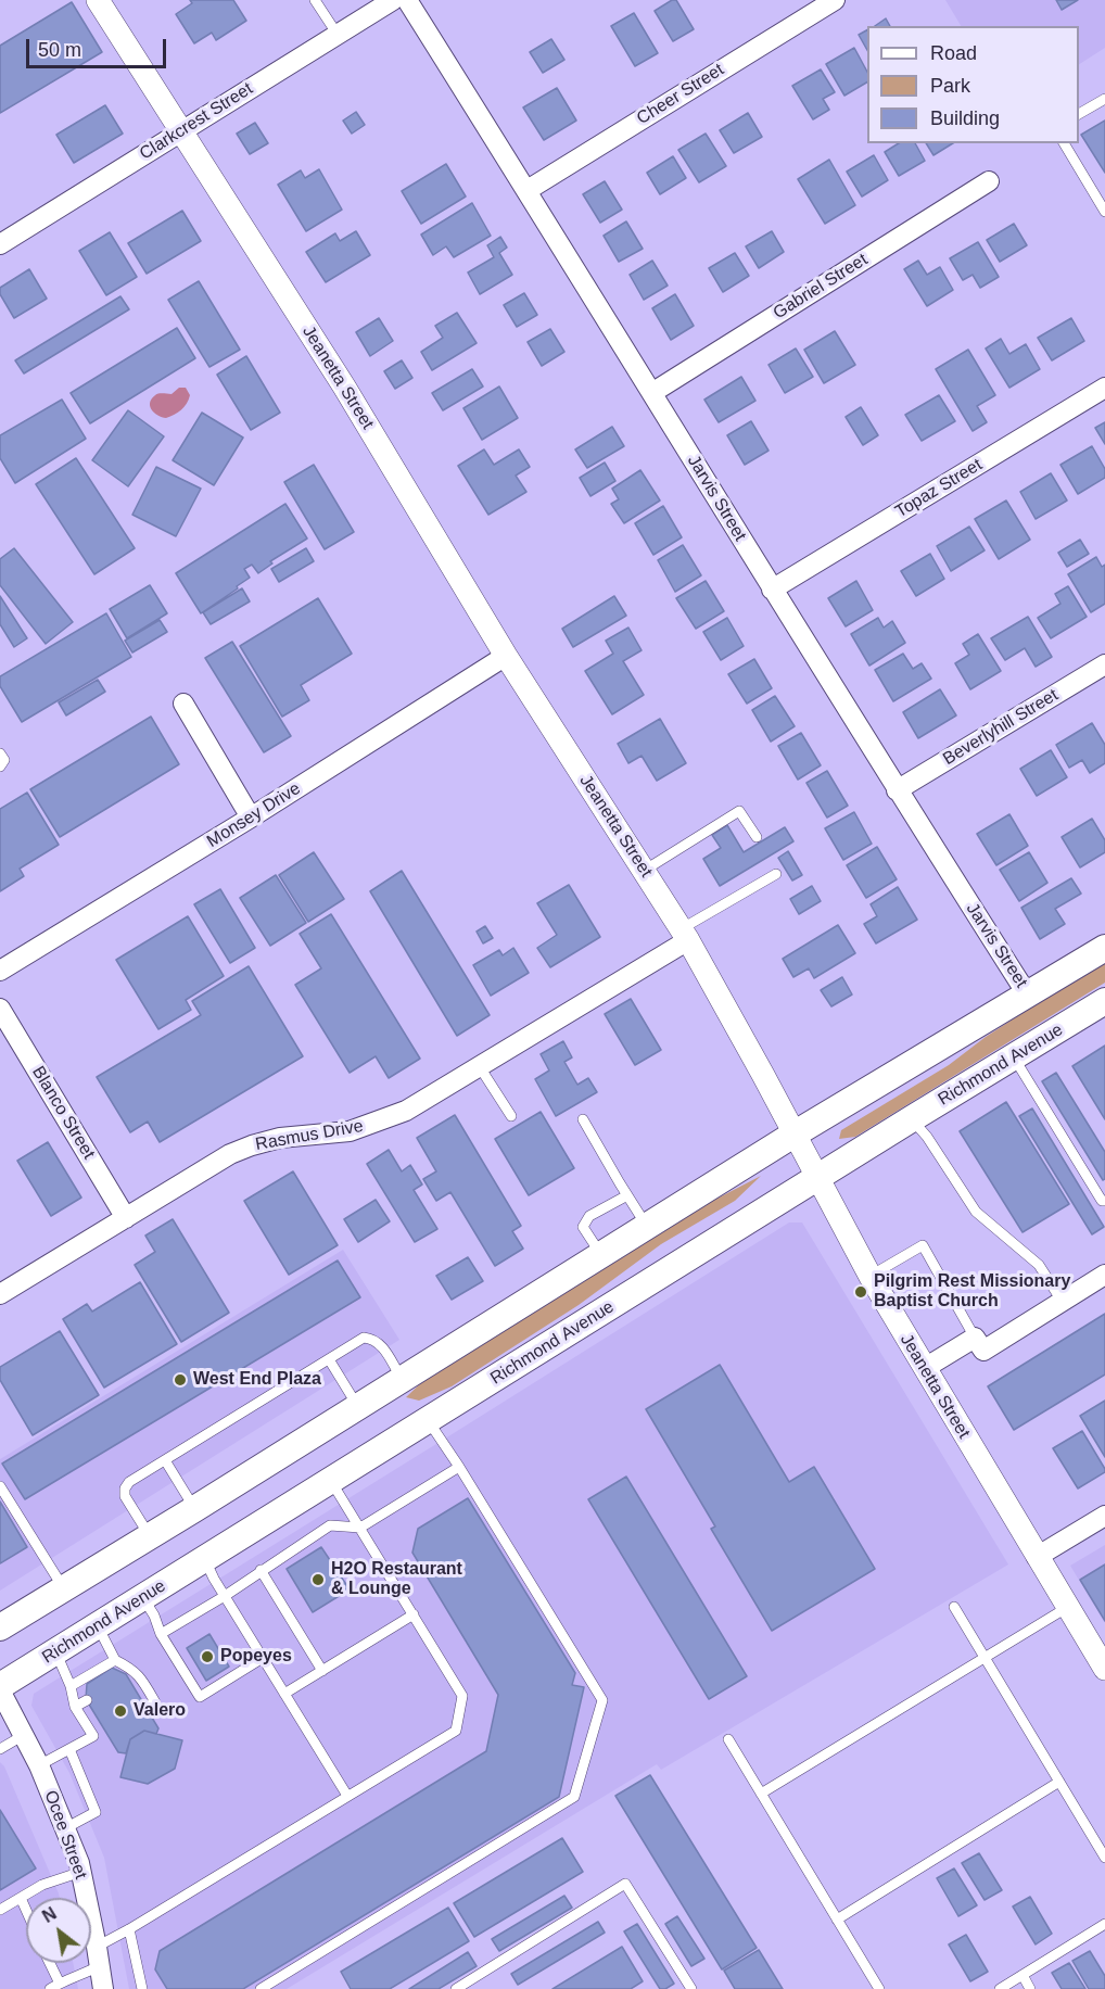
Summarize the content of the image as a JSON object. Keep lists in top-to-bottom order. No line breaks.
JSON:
{"streets":{"main road":["Richmond Avenue"],"street":["Cheer Street","Clarkcrest Street","Gabriel Street","Jeanetta Street","Topaz Street","Jarvis Street","Beverlyhill Street","Monsey Drive","Blanco Street","Rasmus Drive","Ocee Street"]},"crossings":[["Cheer Street","Jarvis Street"],["Clarkcrest Street","Jeanetta Street"],["Gabriel Street","Jarvis Street"],["Jeanetta Street","Monsey Drive"],["Jeanetta Street","Richmond Avenue"],["Jeanetta Street","Rasmus Drive"],["Topaz Street","Jarvis Street"],["Jarvis Street","Beverlyhill Street"],["Richmond Avenue","Ocee Street"],["Blanco Street","Rasmus Drive"]],"places":["Pilgrim Rest Missionary Baptist Church","West End Plaza","H2O Restaurant & Lounge","Popeyes","Valero"],"legend":["Road","Park","Building"],"scale_bar":"50 m","north":"top left"}
